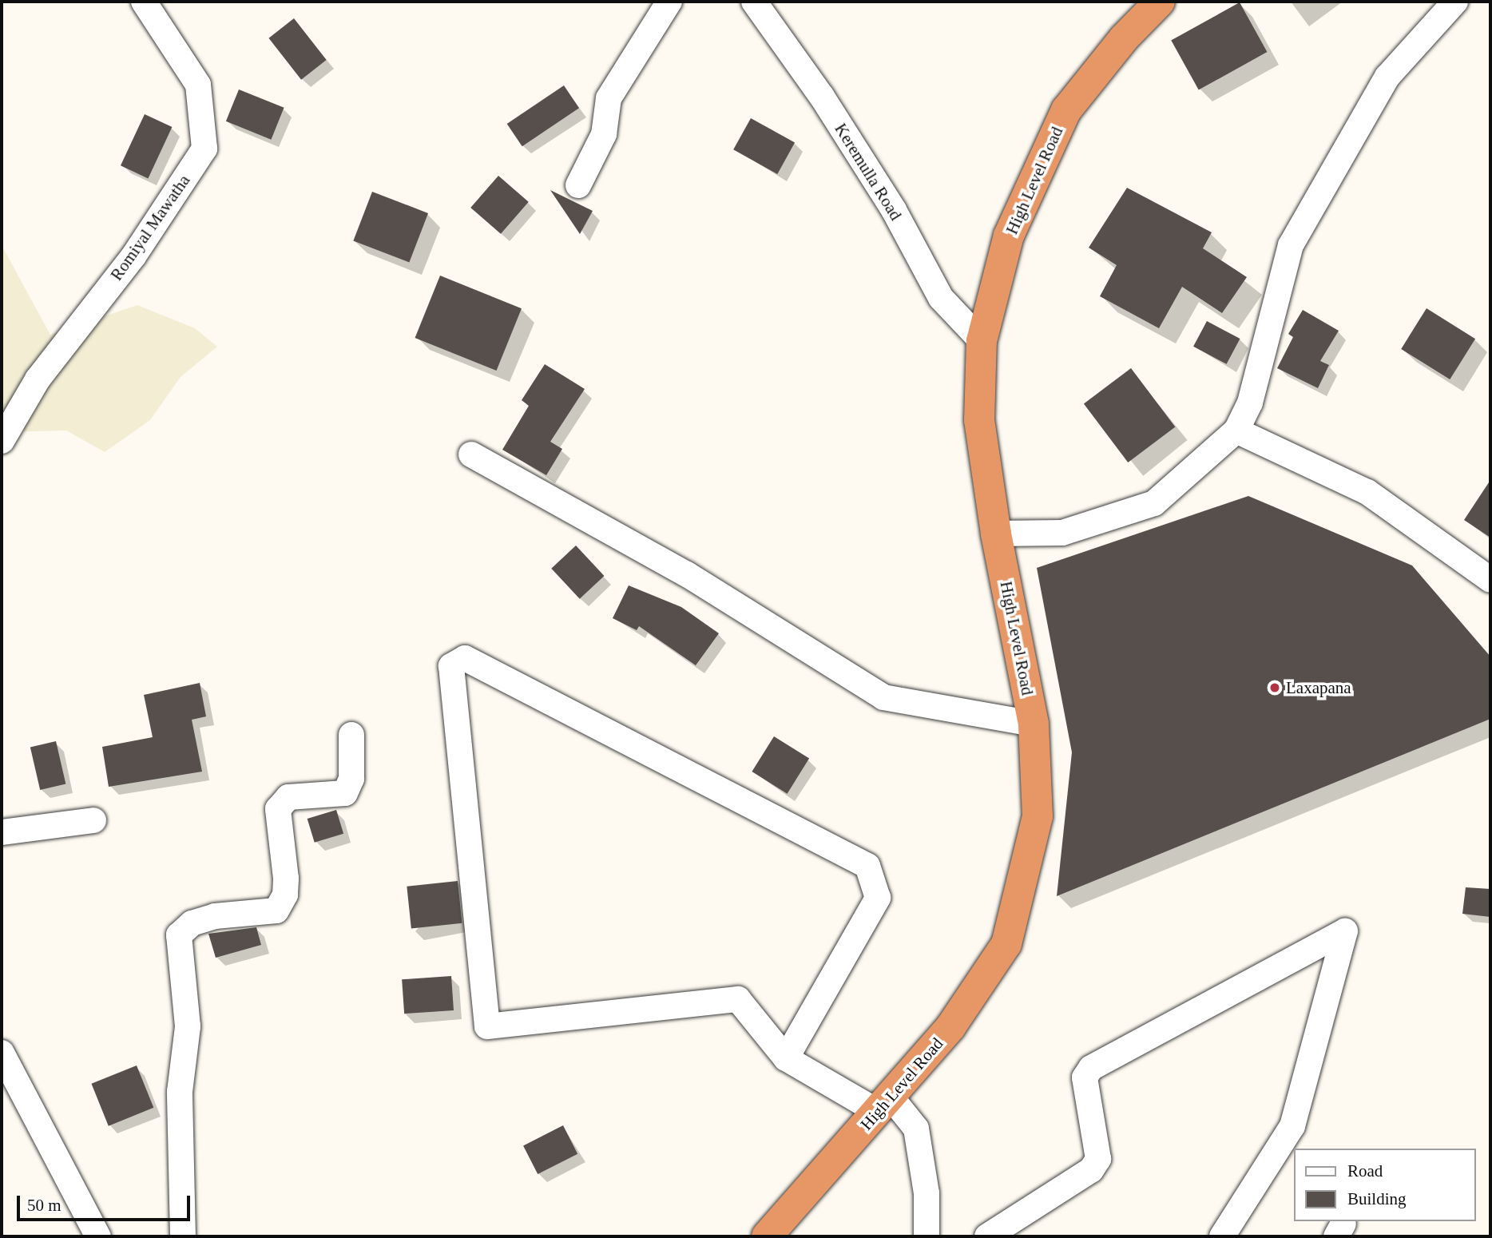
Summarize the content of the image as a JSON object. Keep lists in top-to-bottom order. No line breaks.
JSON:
{"streets":{"highway":["High Level Road"],"street":["Keremulla Road","Romiyal Mawatha"]},"crossings":[["Keremulla Road","High Level Road"]],"places":["Laxapana"],"legend":["Road","Building"],"scale_bar":"50 m"}
